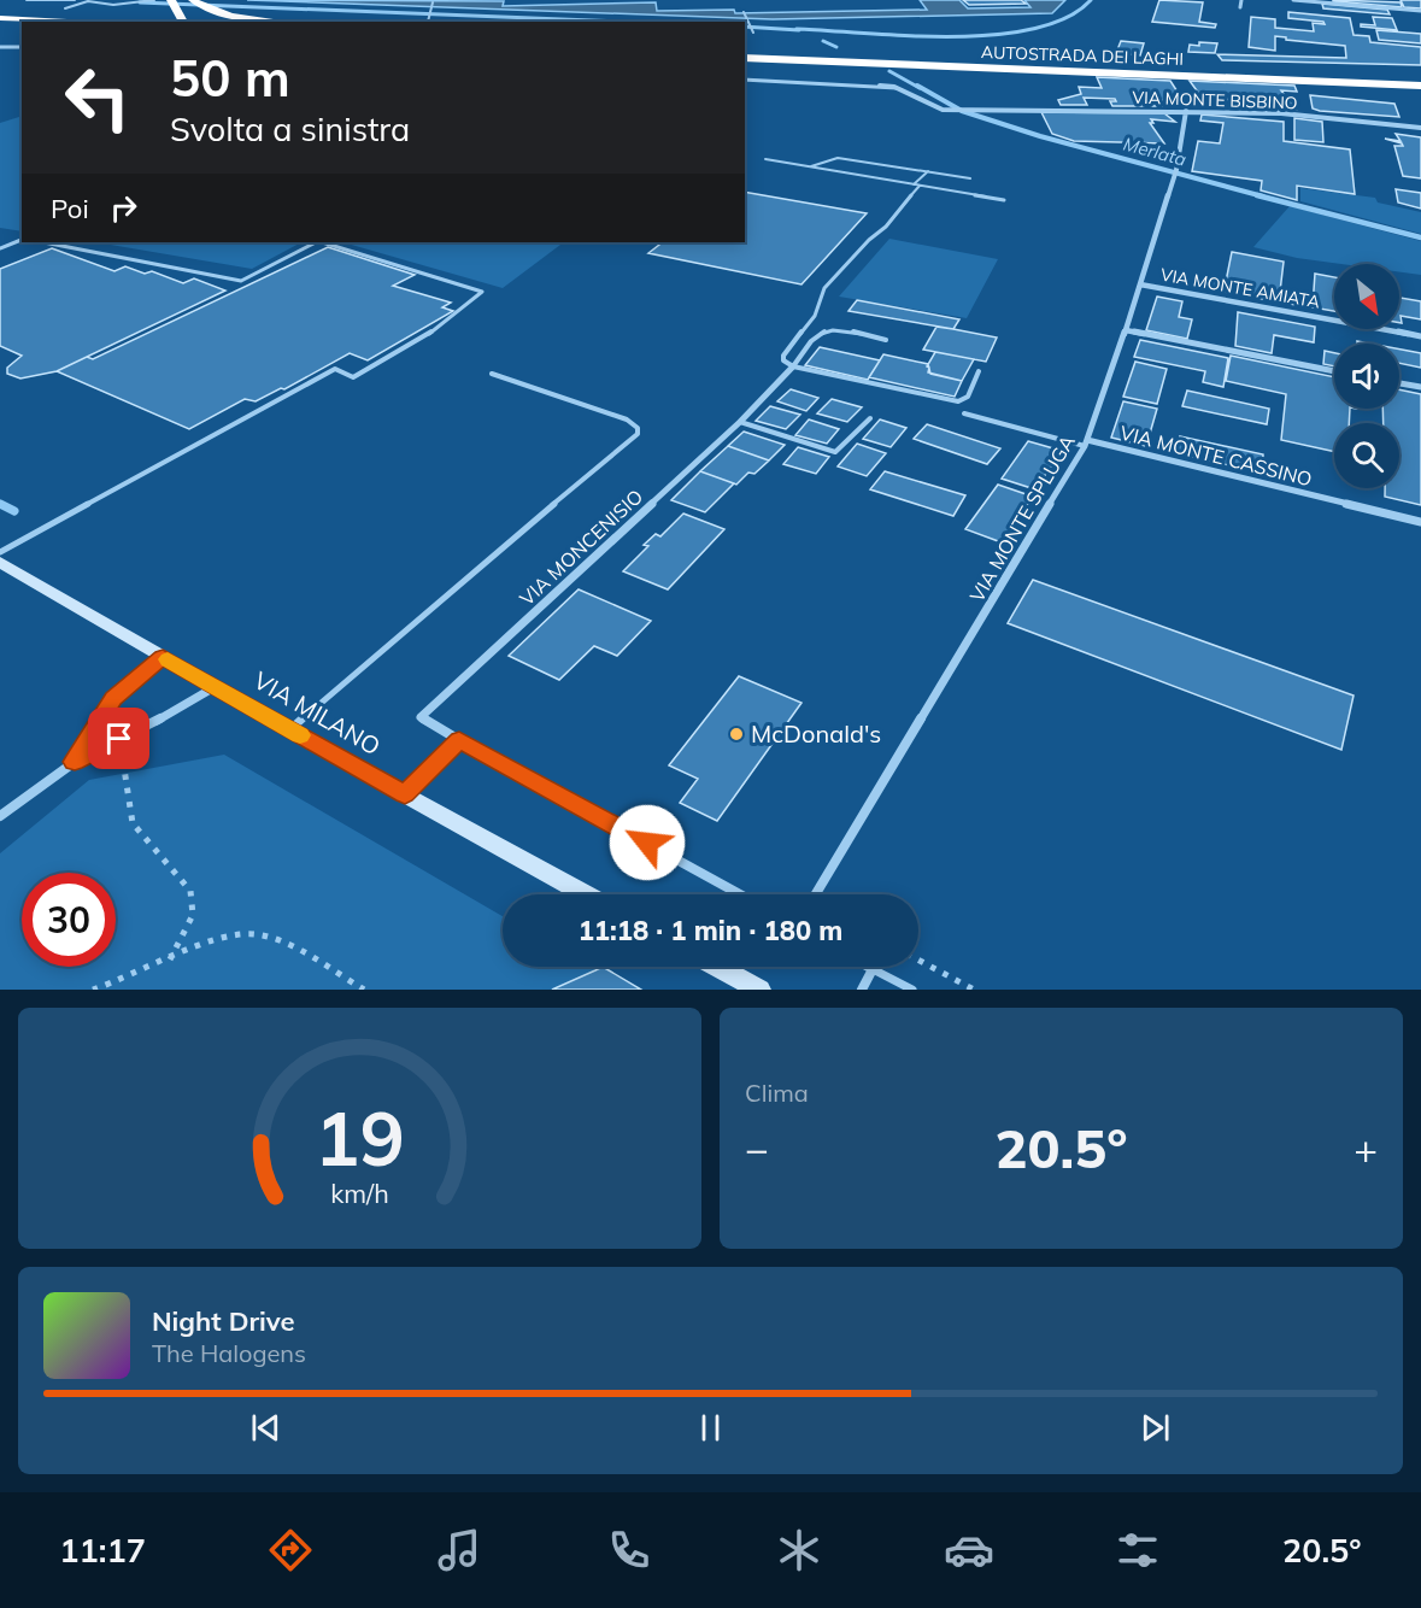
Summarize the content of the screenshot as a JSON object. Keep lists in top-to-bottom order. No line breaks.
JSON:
{"streets":{"highway":["AUTOSTRADA DEI LAGHI"],"main road":["VIA MILANO"],"street":["VIA MONTE BISBINO","VIA MONTE AMIATA","VIA MONTE CASSINO","VIA MONTE SPLUGA","VIA MONCENISIO"]},"crossings":[["VIA MONTE BISBINO","VIA MONTE SPLUGA"],["VIA MONTE AMIATA","VIA MONTE SPLUGA"],["VIA MONTE CASSINO","VIA MONTE SPLUGA"]],"water":["Merlata"],"places":["McDonald's"],"north":"bottom right","page":{"turn":["50 m","Svolta a sinistra"],"then":"Poi","limit":"30","trip":"11:18 · 1 min · 180 m","tile":"Clima","heat":["−","20.5°","+"],"song":["Night Drive","The Halogens"],"tabs":["11:17","20.5°"],"gauge":["19","km/h"]}}
